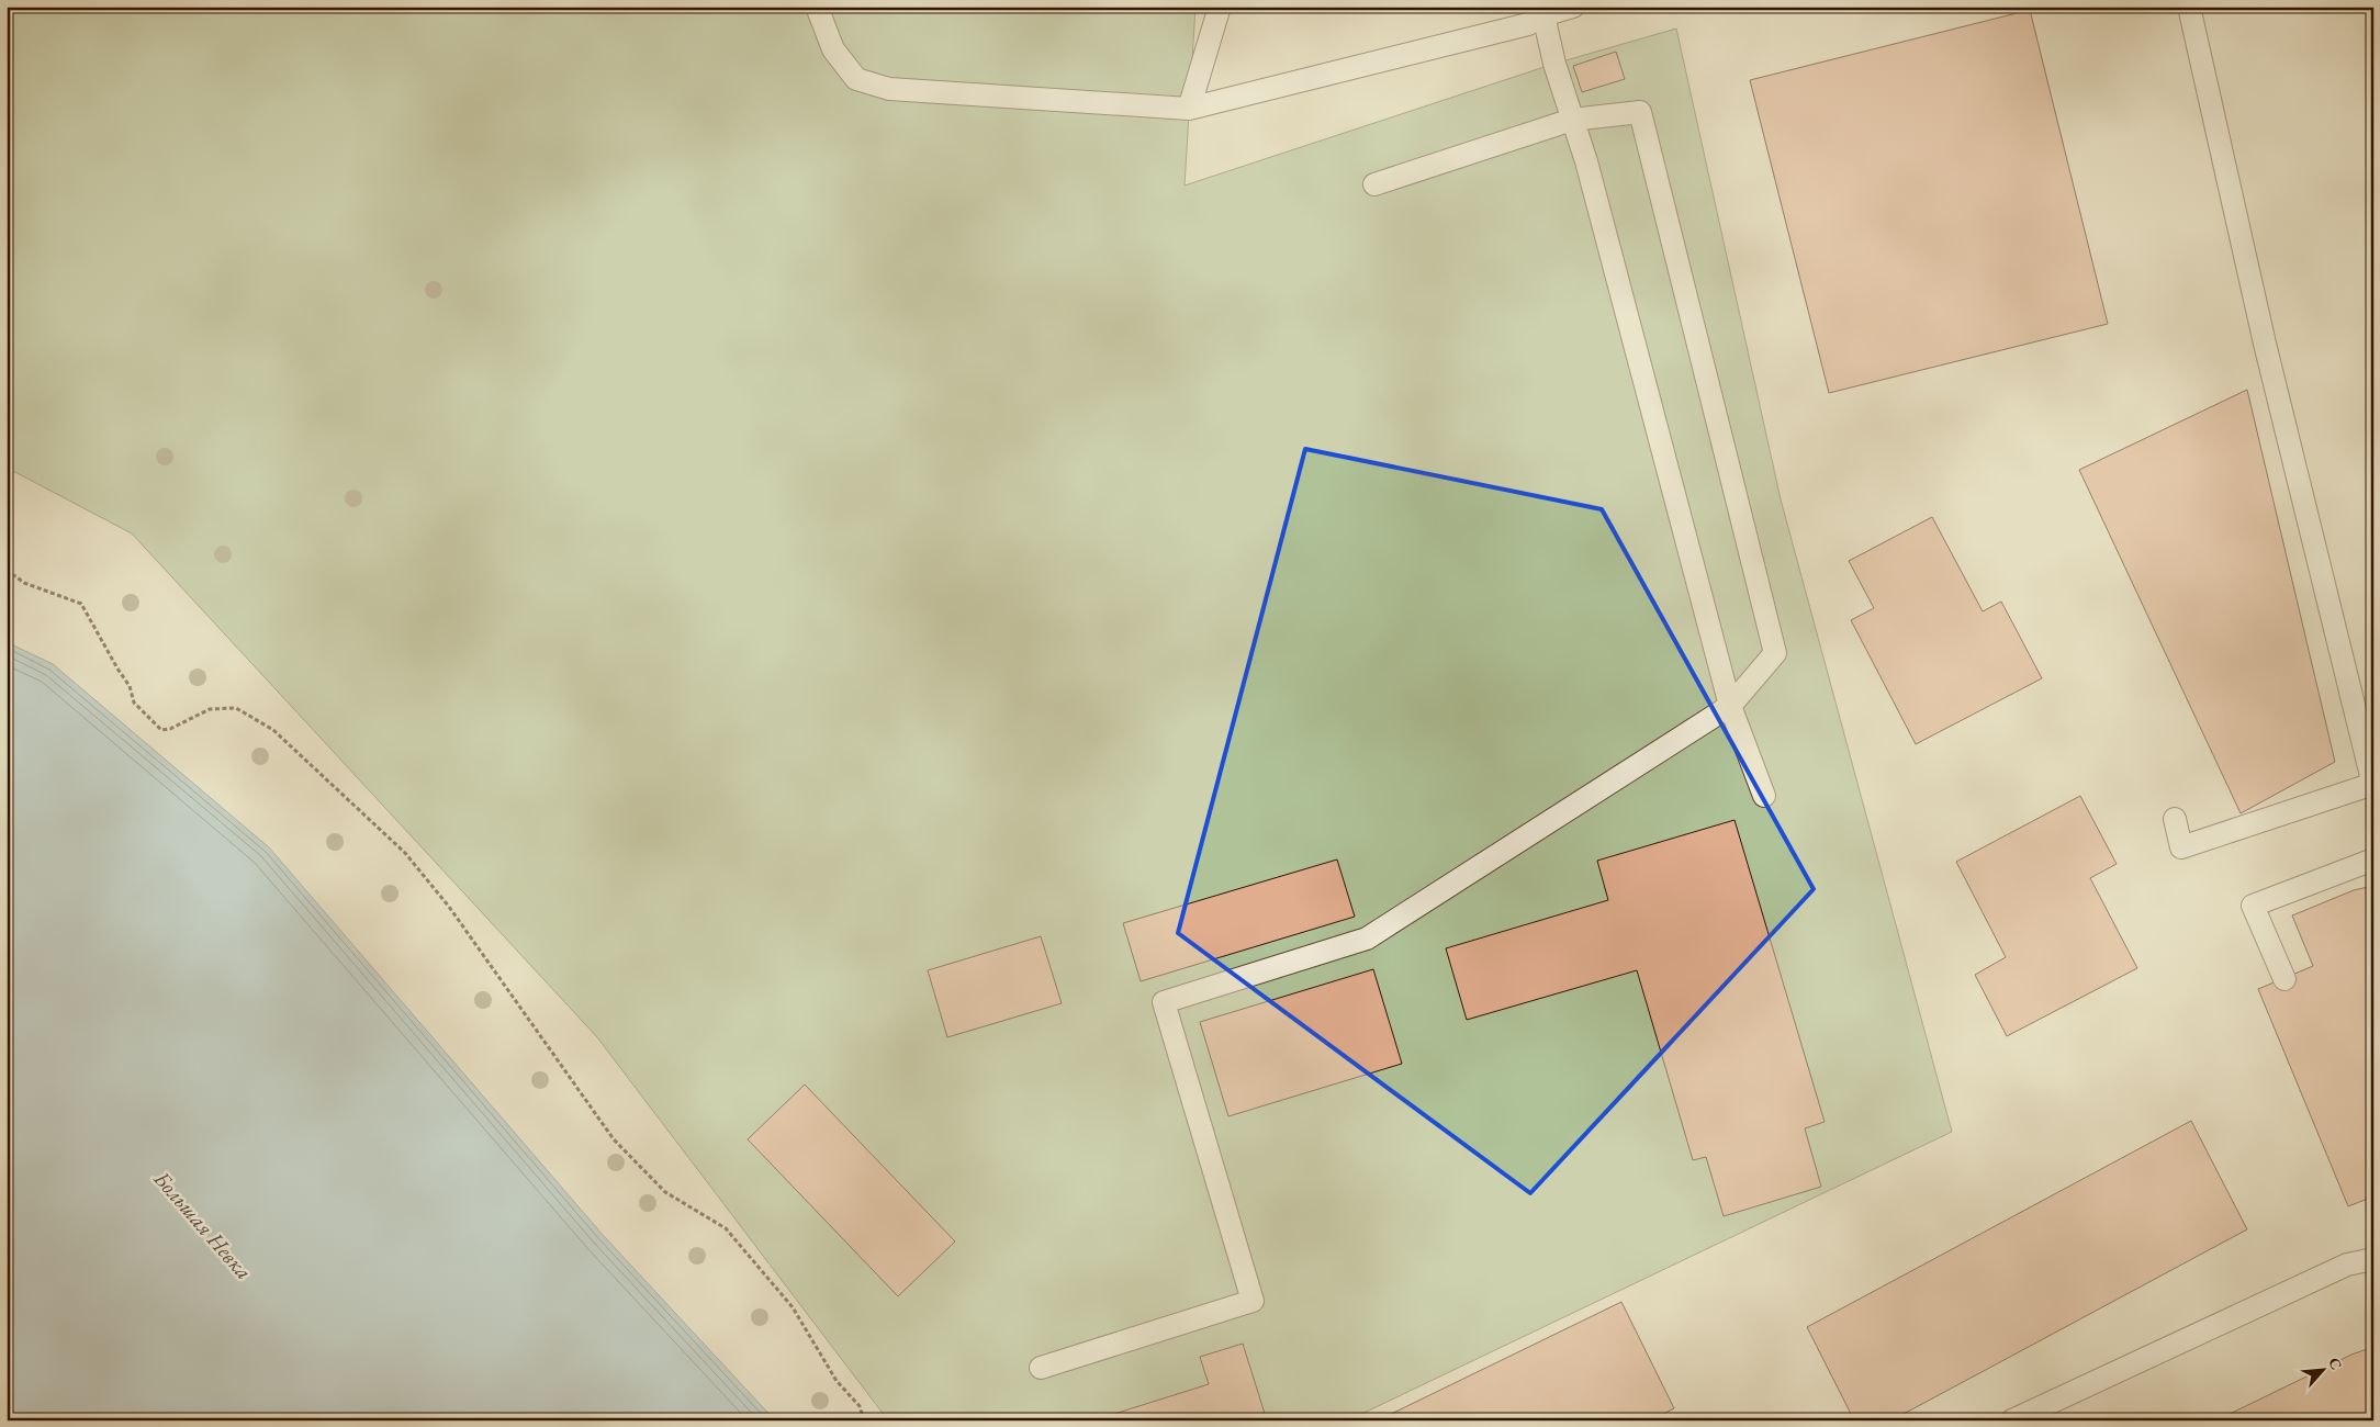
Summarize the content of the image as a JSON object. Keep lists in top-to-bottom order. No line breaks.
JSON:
{"water":["Большая Невка"],"north":"top right"}
